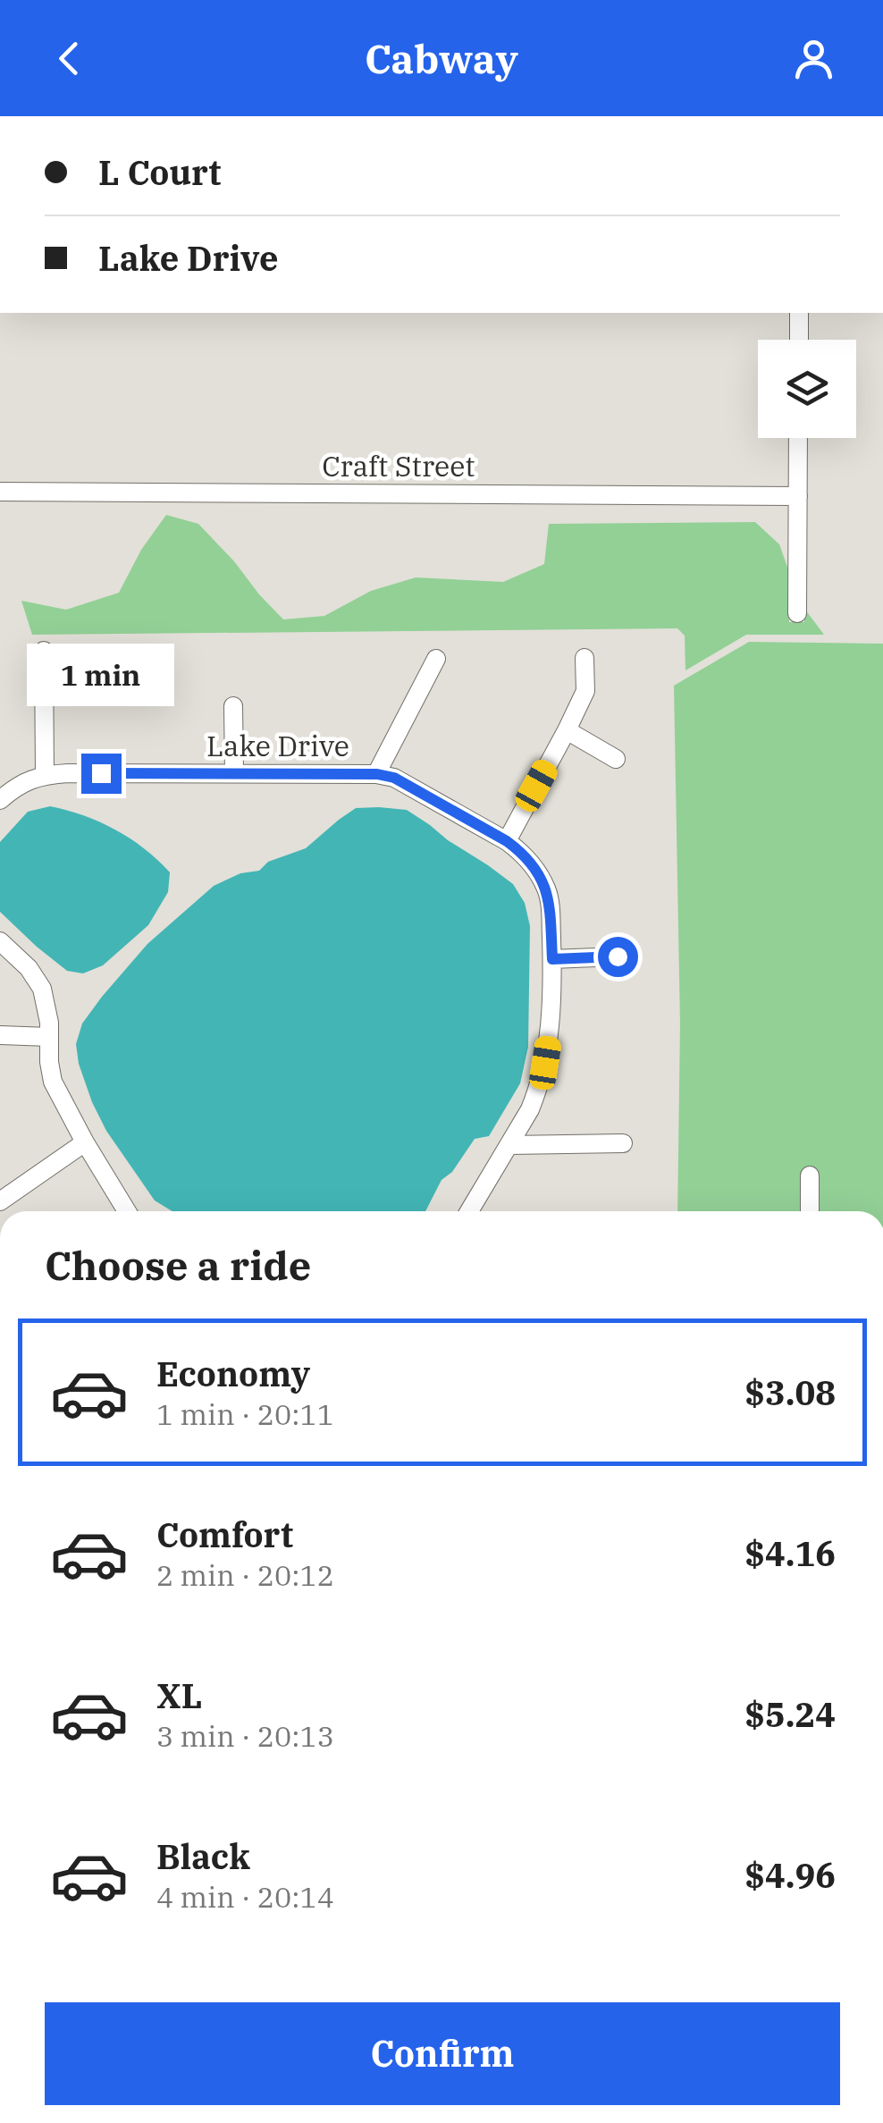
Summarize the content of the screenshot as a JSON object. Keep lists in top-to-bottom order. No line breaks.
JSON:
{"streets":{"street":["Craft Street","Lake Drive"]},"page":{"header":"Cabway","banner":["L Court","Lake Drive"],"bubble":"1 min","heading":"Choose a ride","list":[{"name":"Economy","note":"1 min · 20:11","value":"$3.08"},{"name":"Comfort","note":"2 min · 20:12","value":"$4.16"},{"name":"XL","note":"3 min · 20:13","value":"$5.24"},{"name":"Black","note":"4 min · 20:14","value":"$4.96"}],"buttons":"Confirm"}}
